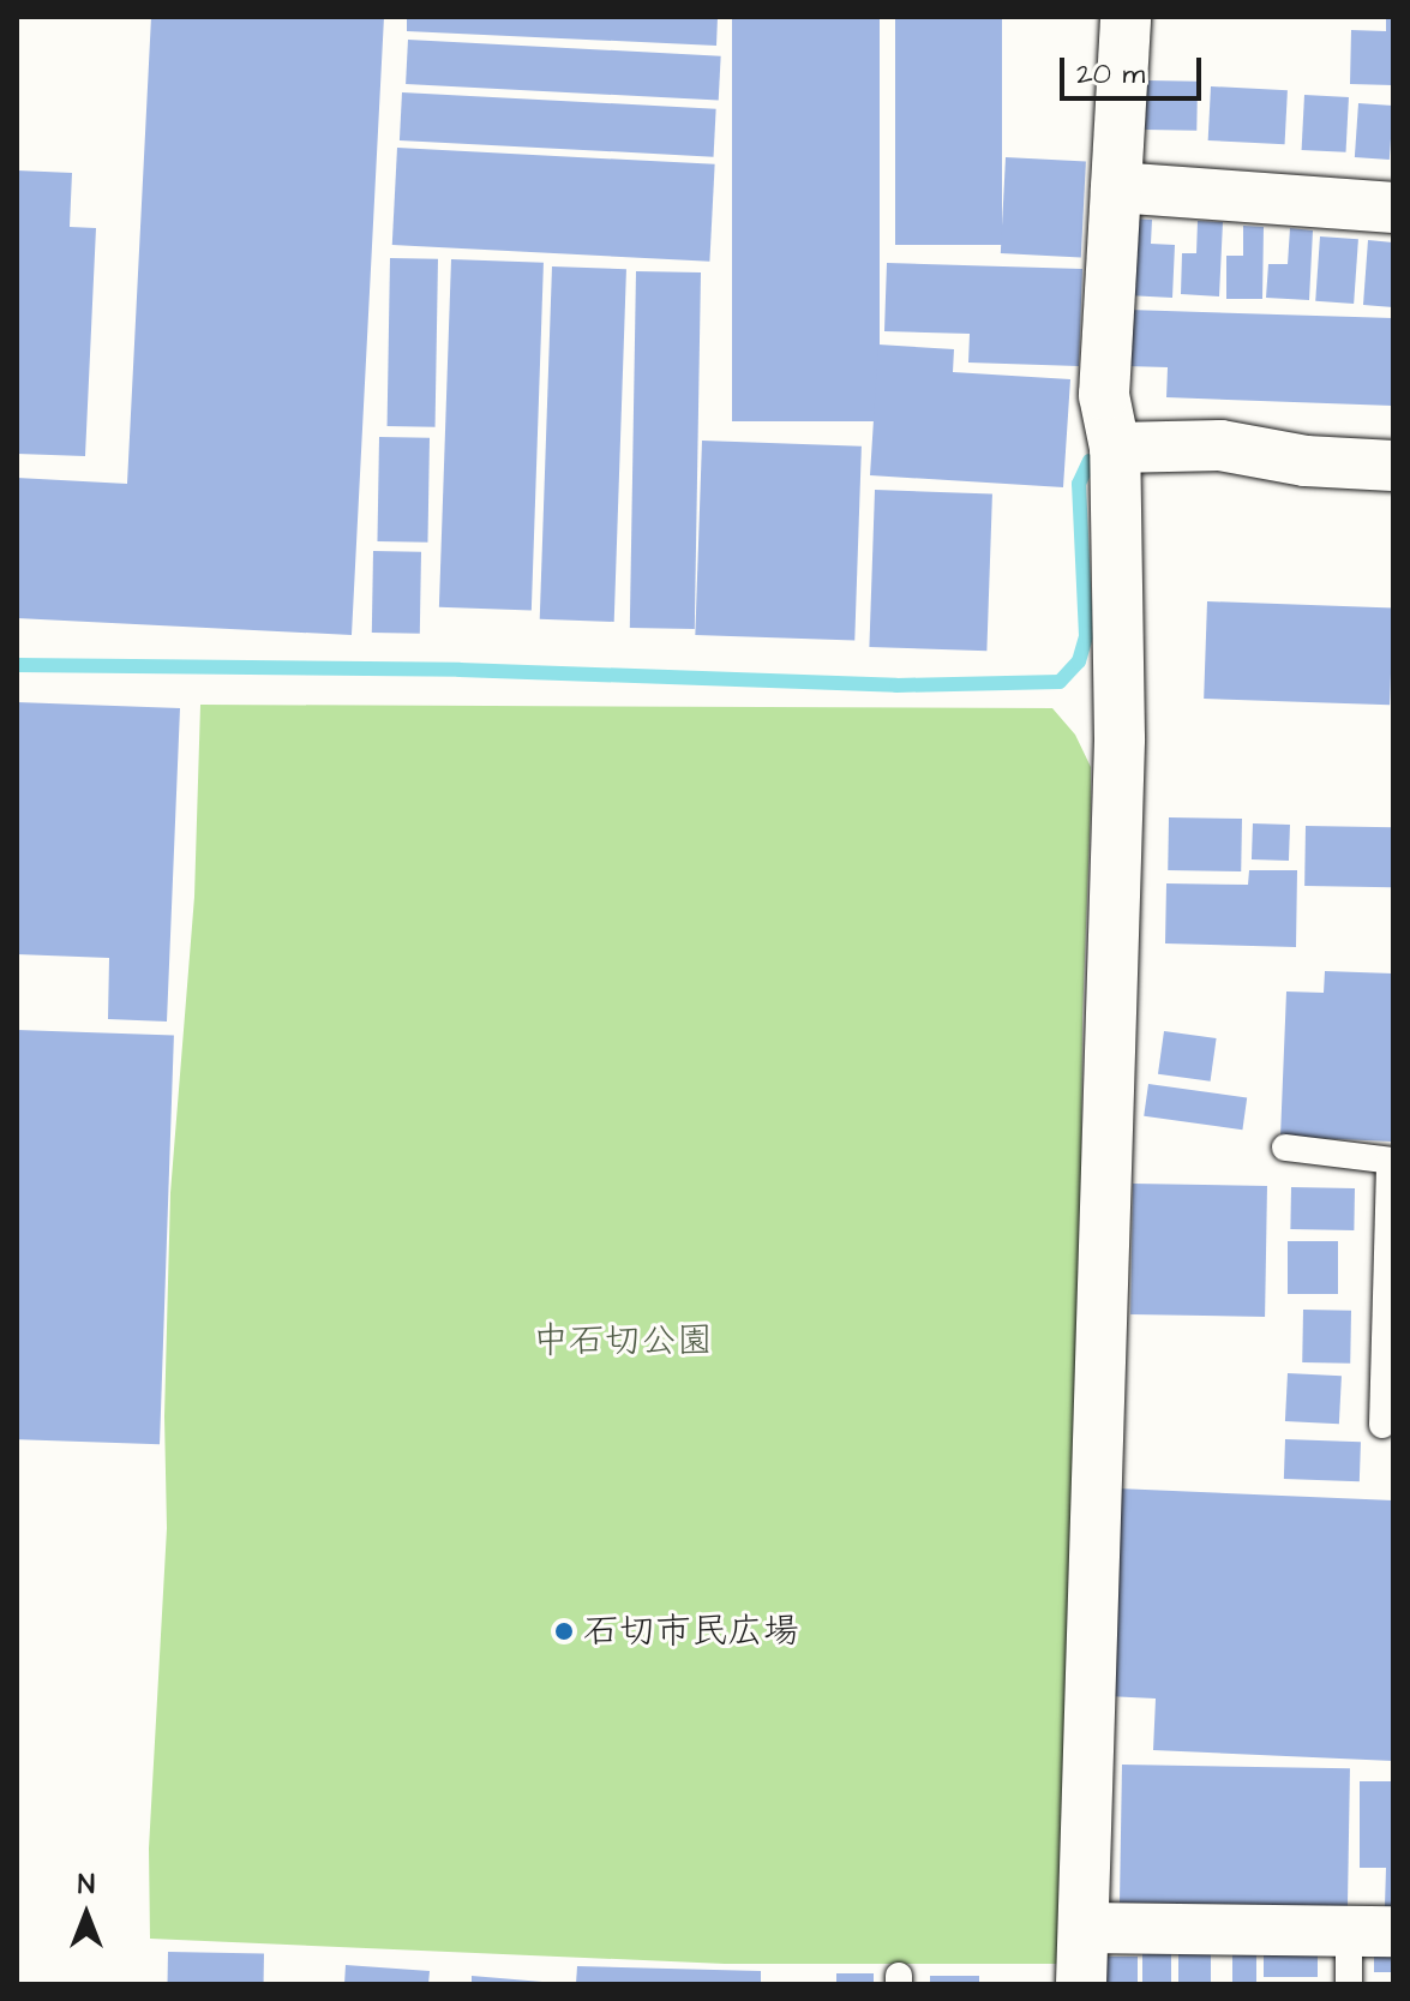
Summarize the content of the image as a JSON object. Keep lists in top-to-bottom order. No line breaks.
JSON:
{"parks":["中石切公園"],"places":["石切市民広場"],"scale_bar":"20 m","north":"top"}
